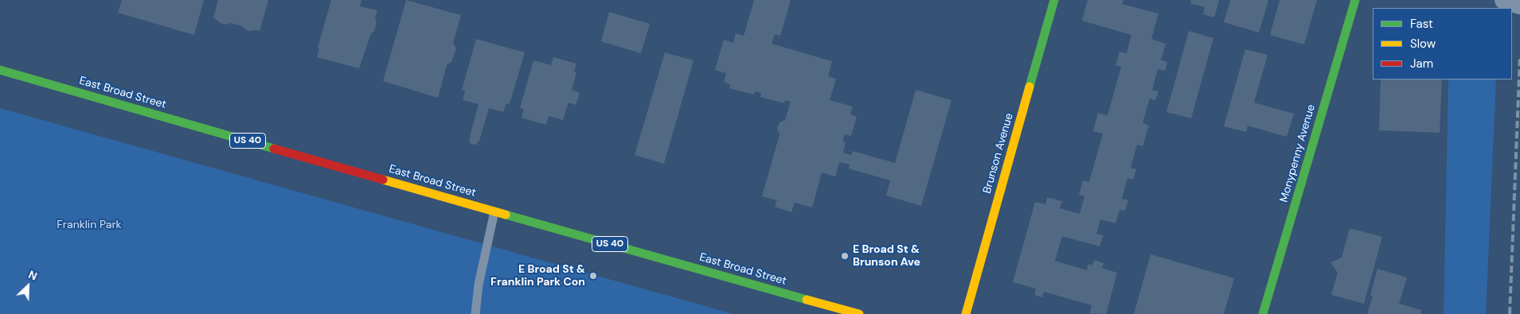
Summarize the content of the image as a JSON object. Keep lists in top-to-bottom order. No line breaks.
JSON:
{"streets":{"main road":["East Broad Street","US 40","Brunson Avenue","Monypenny Avenue"]},"parks":["Franklin Park"],"places":["E Broad St & Brunson Ave","E Broad St & Franklin Park Con"],"legend":["Fast","Slow","Jam"],"north":"top right"}
